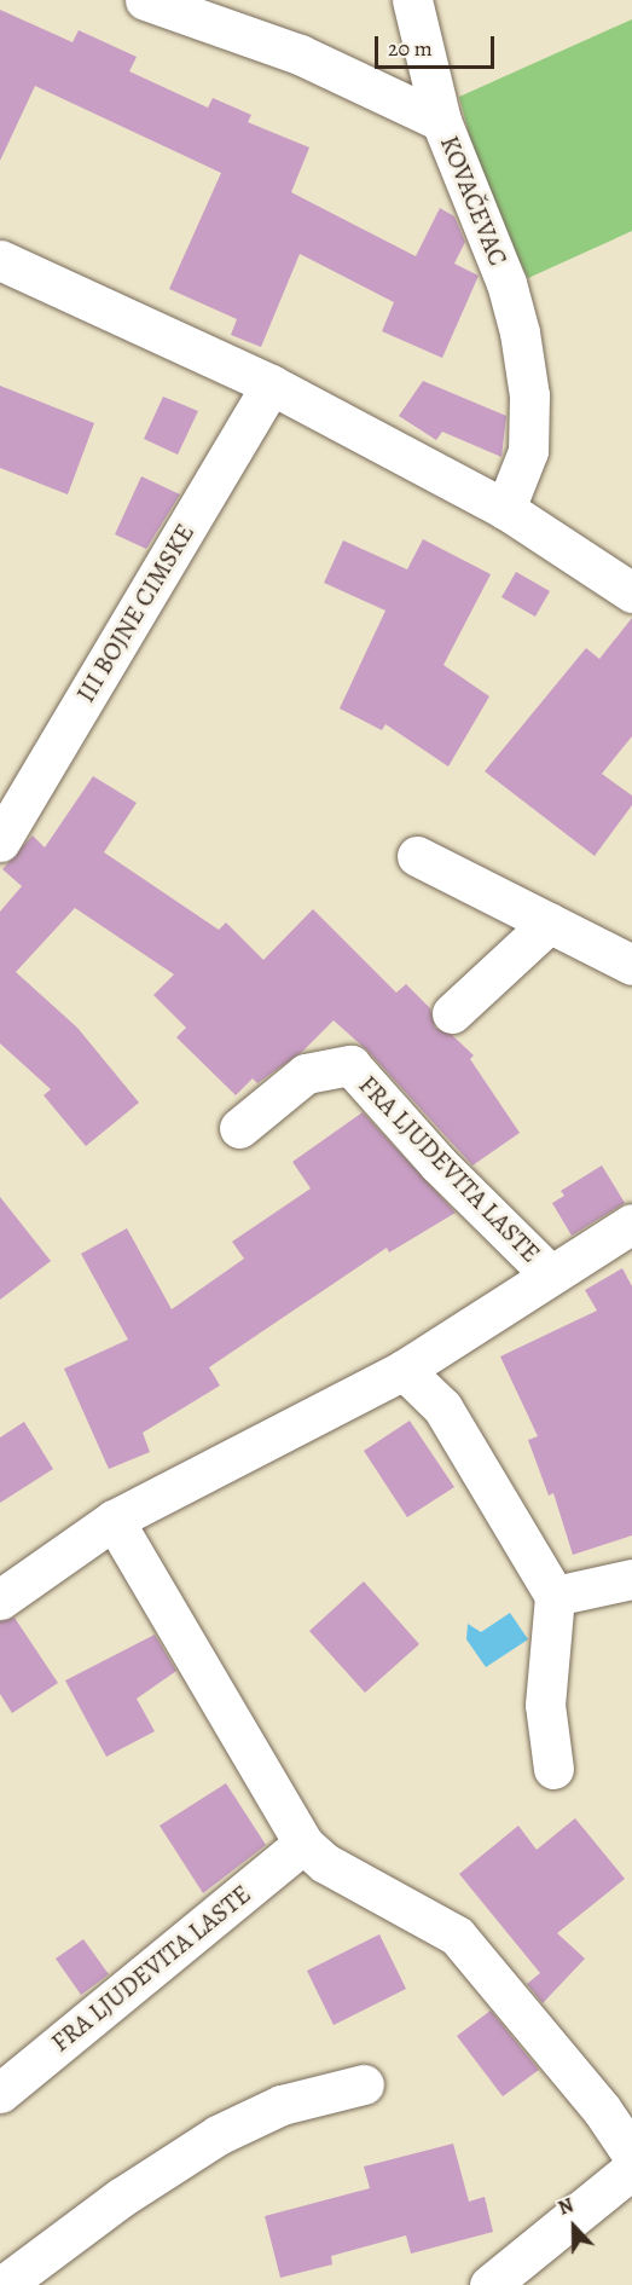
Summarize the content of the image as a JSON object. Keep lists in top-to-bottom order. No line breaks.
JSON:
{"streets":{"street":["KOVAČEVAC","III BOJNE CIMSKE","FRA LJUDEVITA LASTE"]},"scale_bar":"20 m","north":"top"}
